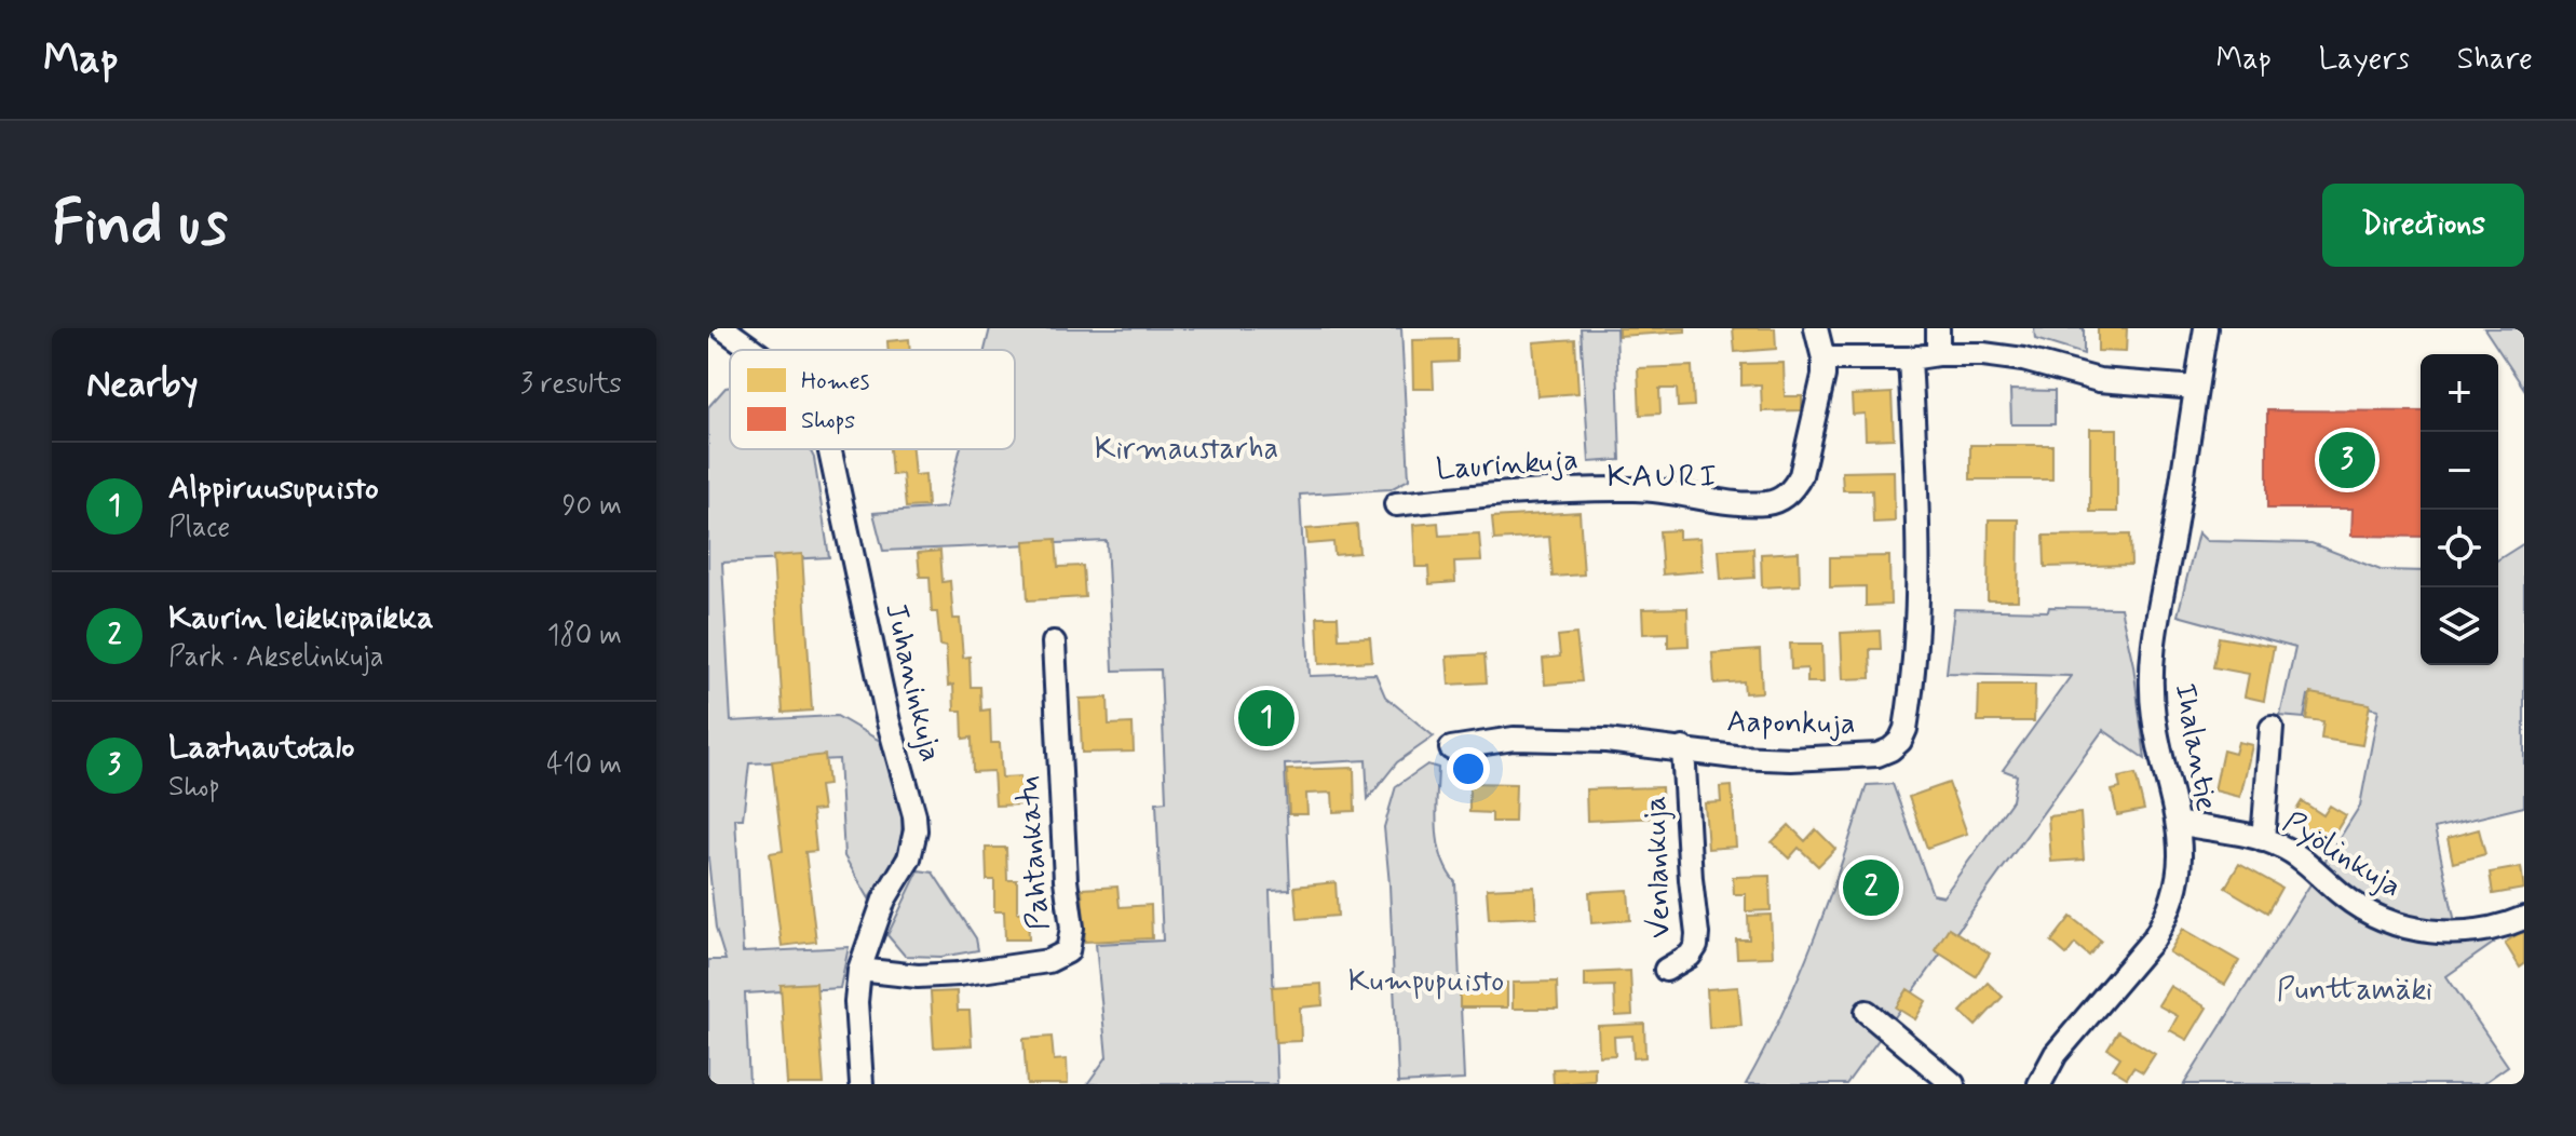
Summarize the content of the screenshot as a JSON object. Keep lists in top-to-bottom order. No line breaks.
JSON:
{"streets":{"street":["Laurinkuja","Juhaninkuja","Aaponkuja","Ihalantie","Pahtankatu","Pyölinkuja","Venlankuja"]},"crossings":[["Juhaninkuja","Pahtankatu"],["Aaponkuja","Venlankuja"],["Ihalantie","Pyölinkuja"]],"districts":["KAURI"],"parks":["Kirmaustarha","Kumpupuisto","Punttamäki"],"legend":["Homes","Shops"],"page":{"header":"Map","nav":["Map","Layers","Share"],"buttons":"Directions","title":"Find us","heading":["Nearby","3 results"],"map_buttons":["+","−"],"pins":["3","1","2"],"list":[{"mark":"1","name":"Alppiruusupuisto","note":"Place","value":"90 m"},{"mark":"2","name":"Kaurin leikkipaikka","note":"Park · Akselinkuja","value":"180 m"},{"mark":"3","name":"Laatuautotalo","note":"Shop","value":"410 m"}]}}
